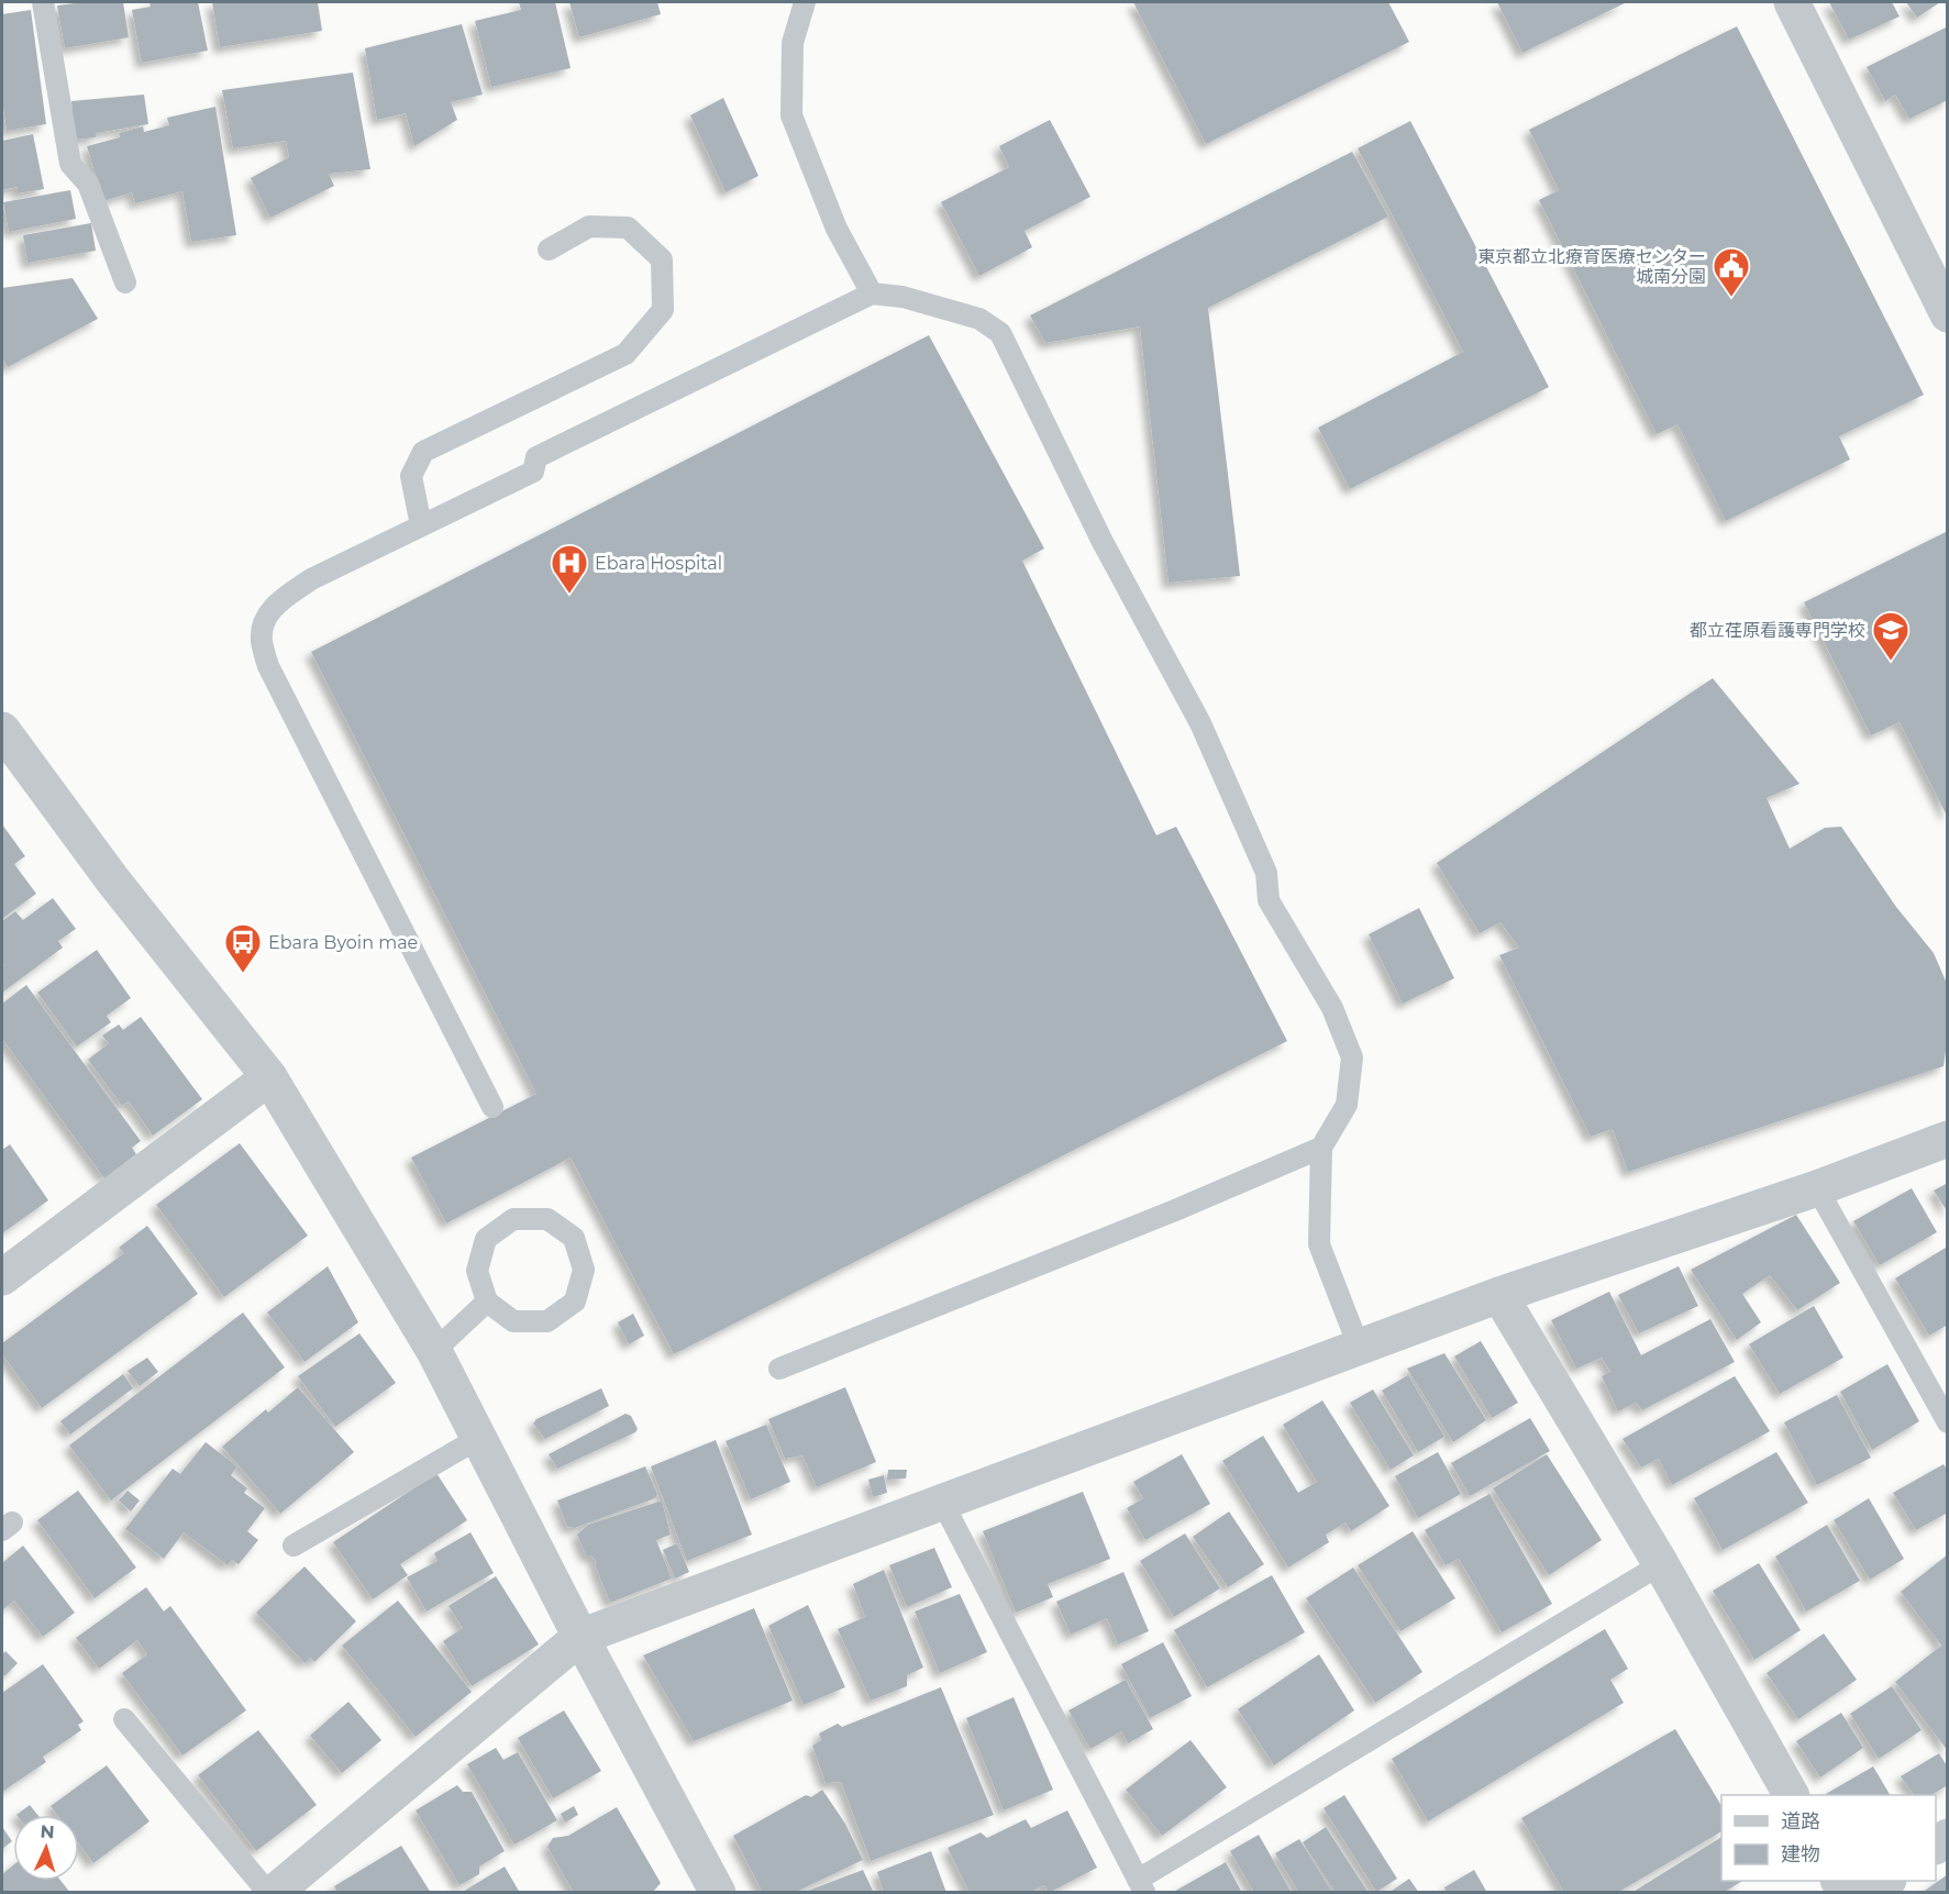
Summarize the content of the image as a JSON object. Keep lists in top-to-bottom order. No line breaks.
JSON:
{"places":{"public building":["東京都立北療育医療センター 城南分園"],"hospital":["Ebara Hospital"],"school or university":["都立荏原看護専門学校"],"bus stop":["Ebara Byoin mae"]},"legend":["道路","建物"],"north":"top"}
